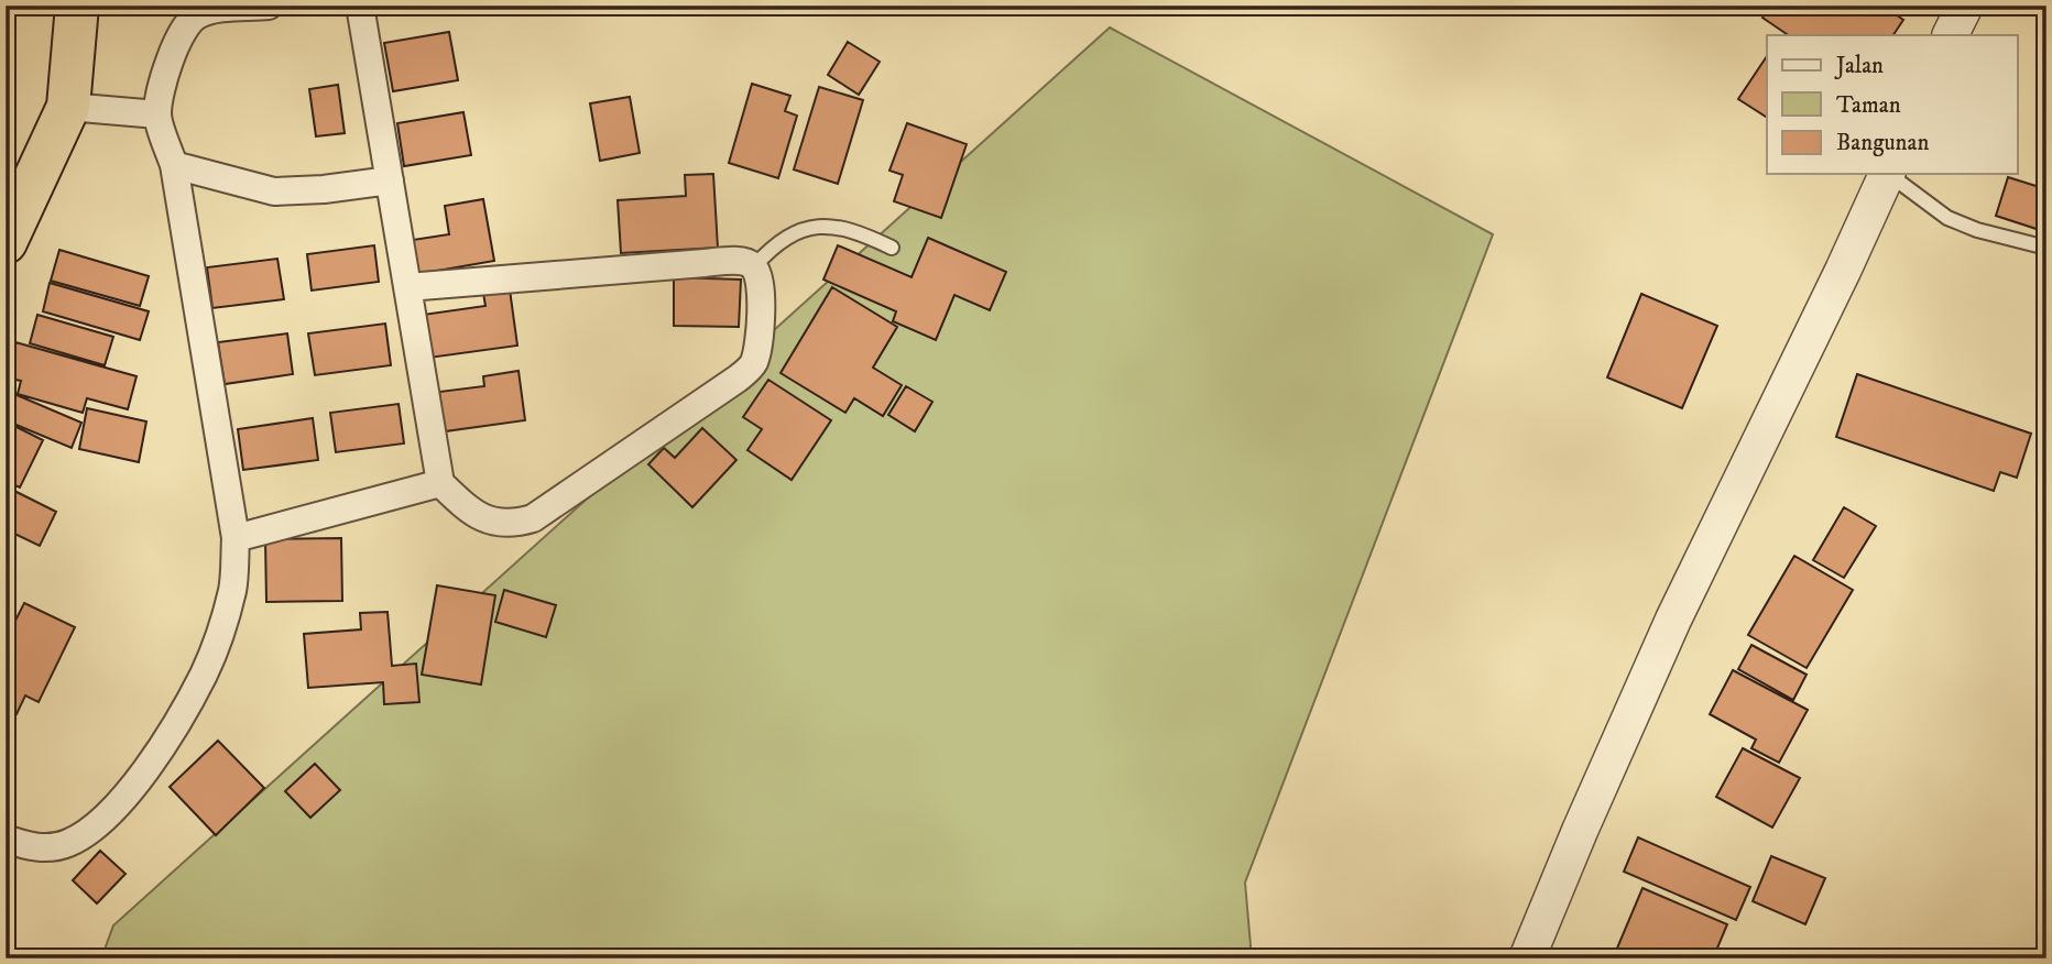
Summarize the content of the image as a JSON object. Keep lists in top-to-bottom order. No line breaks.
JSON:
{"legend":["Jalan","Taman","Bangunan"]}
